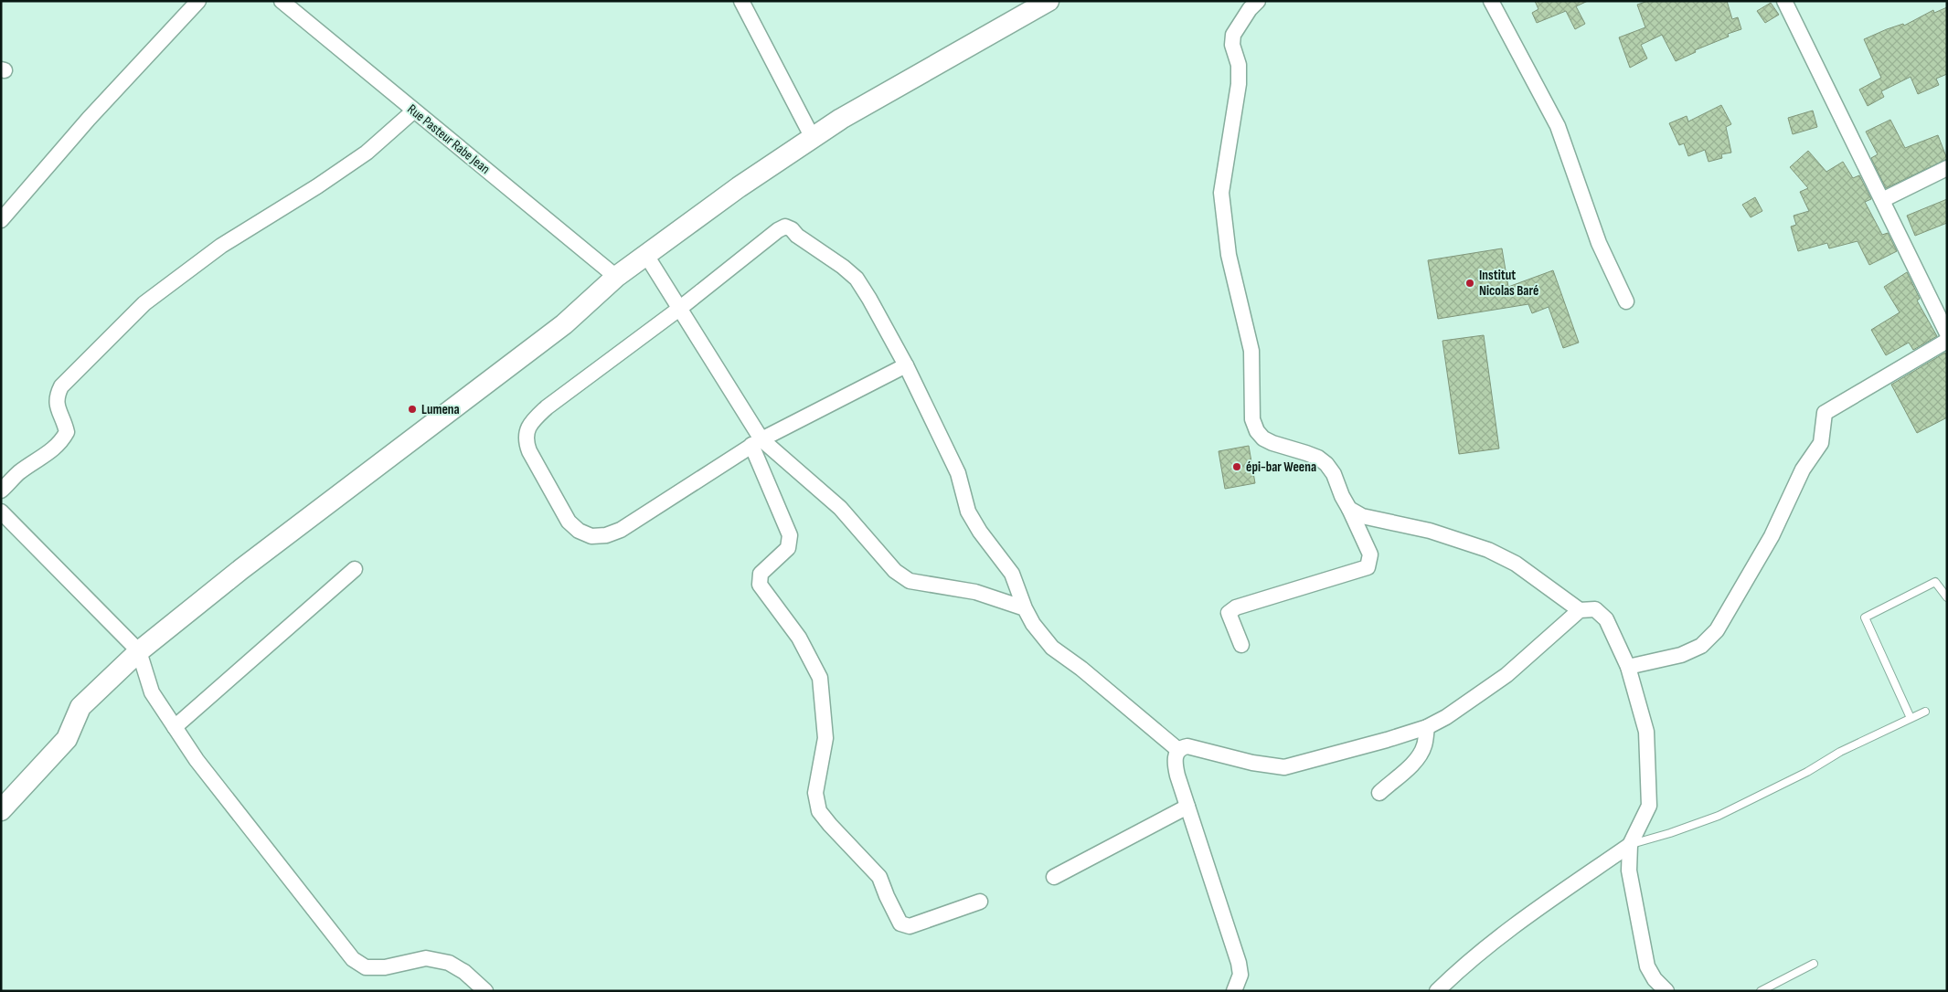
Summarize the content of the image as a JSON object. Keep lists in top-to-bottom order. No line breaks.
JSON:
{"streets":{"street":["Rue Pasteur Rabe Jean"]},"places":["Institut Nicolas Baré","Lumena","épi-bar Weena"]}
